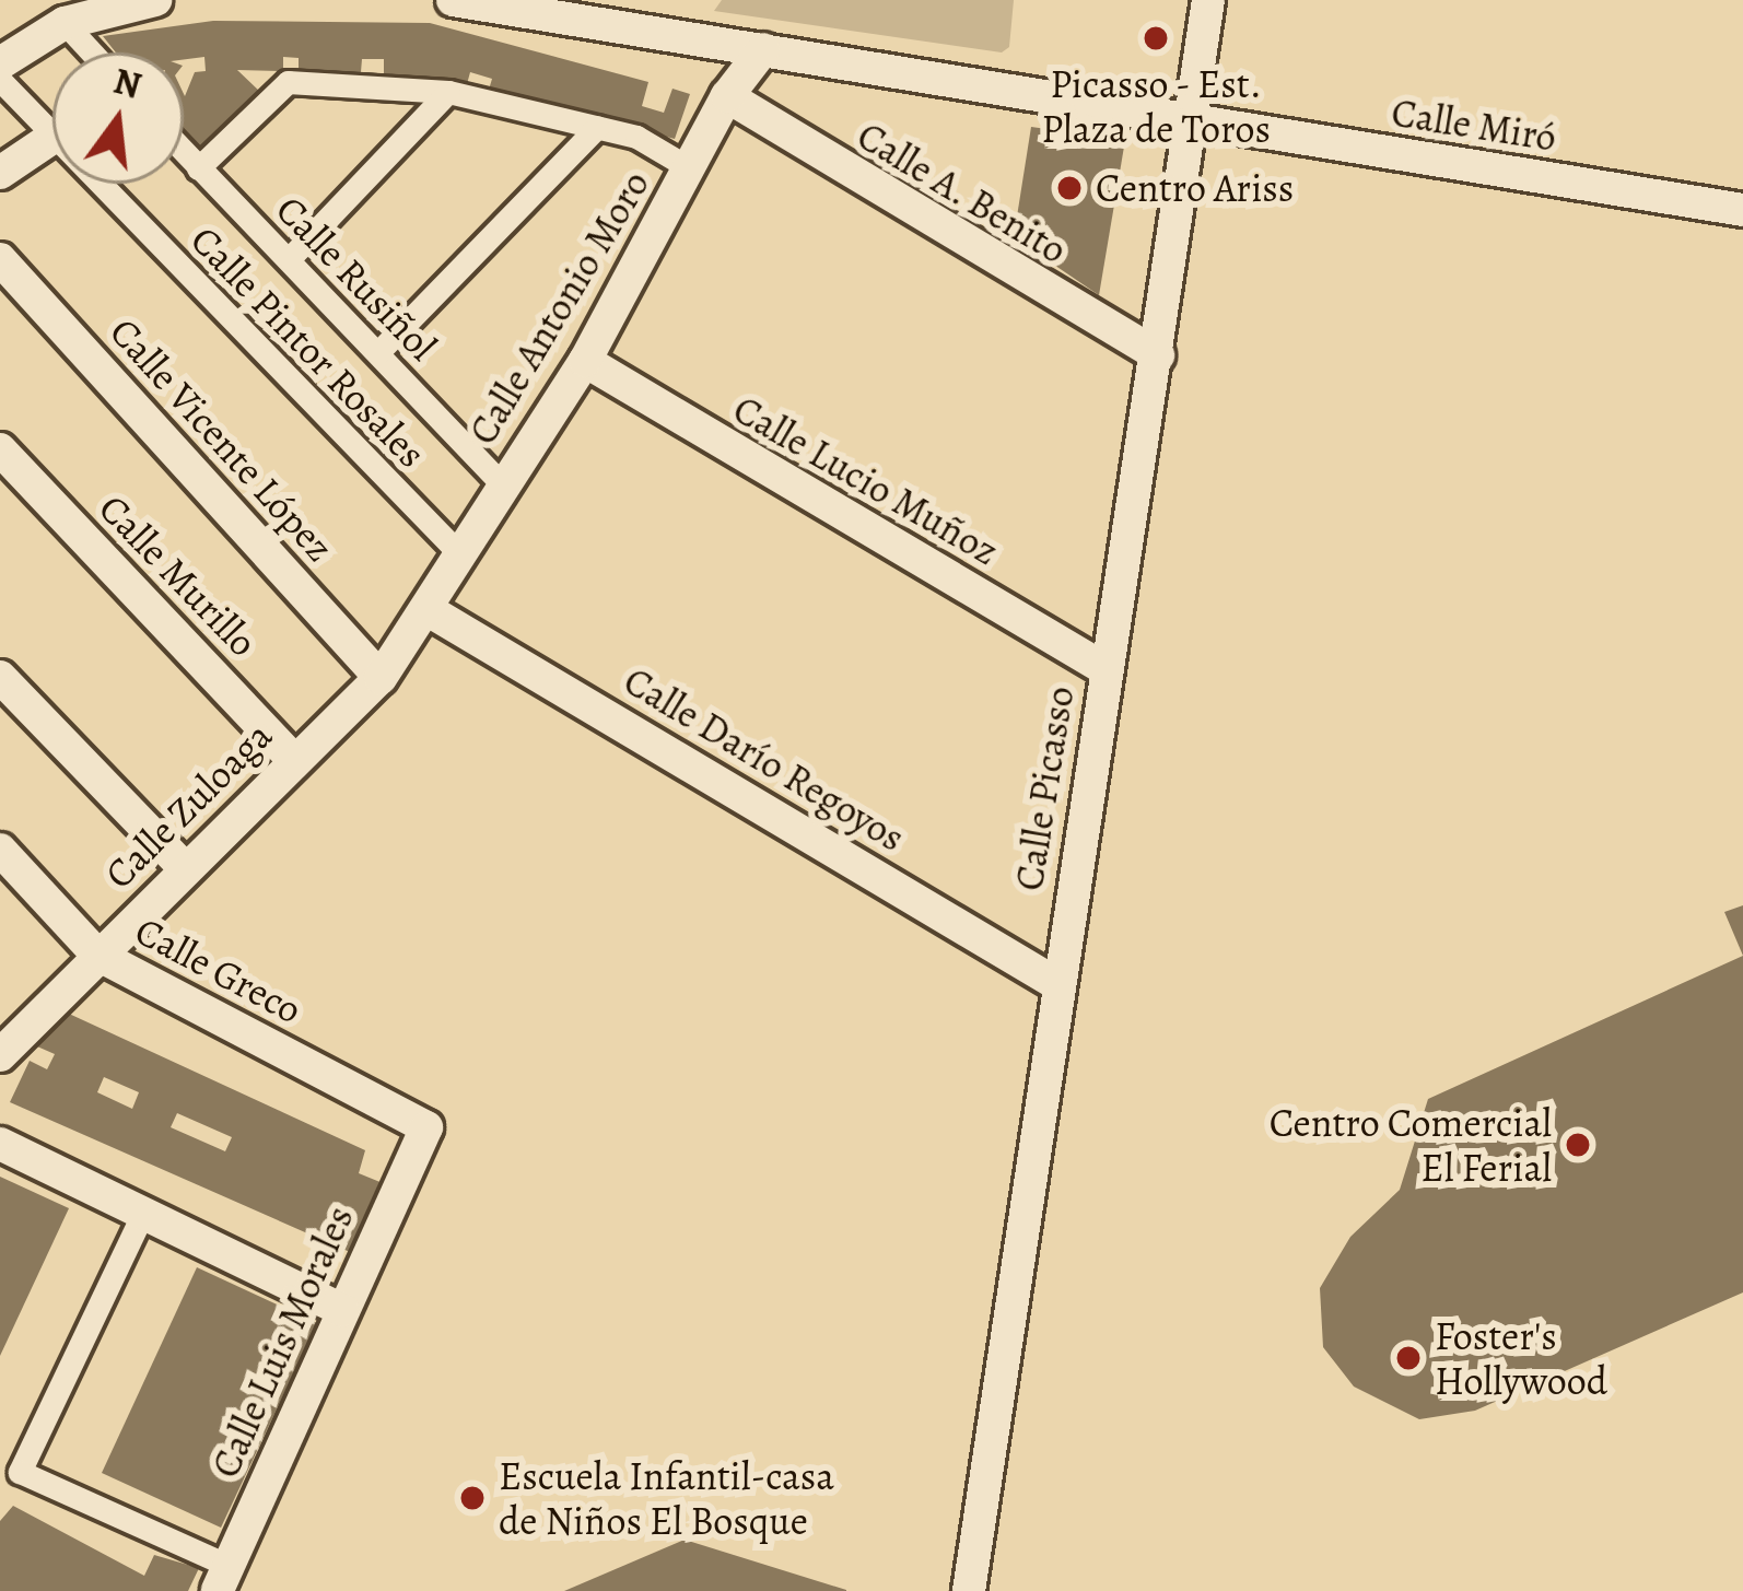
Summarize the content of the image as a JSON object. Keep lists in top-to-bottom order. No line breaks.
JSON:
{"streets":{"street":["Calle Miró","Calle A. Benito","Calle Rusiñol","Calle Antonio Moro","Calle Pintor Rosales","Calle Vicente López","Calle Lucio Muñoz","Calle Murillo","Calle Darío Regoyos","Calle Picasso","Calle Zuloaga","Calle Greco","Calle Luis Morales"]},"crossings":[["Calle Miró","Calle Antonio Moro"],["Calle Miró","Calle Picasso"],["Calle A. Benito","Calle Antonio Moro"],["Calle A. Benito","Calle Picasso"],["Calle Rusiñol","Calle Antonio Moro"],["Calle Antonio Moro","Calle Pintor Rosales"],["Calle Antonio Moro","Calle Lucio Muñoz"],["Calle Antonio Moro","Calle Darío Regoyos"],["Calle Antonio Moro","Calle Zuloaga"],["Calle Vicente López","Calle Zuloaga"],["Calle Lucio Muñoz","Calle Picasso"],["Calle Murillo","Calle Zuloaga"],["Calle Darío Regoyos","Calle Picasso"],["Calle Darío Regoyos","Calle Zuloaga"],["Calle Zuloaga","Calle Greco"],["Calle Greco","Calle Luis Morales"]],"places":["Picasso - Est. Plaza de Toros","Centro Ariss","Centro Comercial El Ferial","Foster's Hollywood","Escuela Infantil-casa de Niños El Bosque"],"north":"top"}
